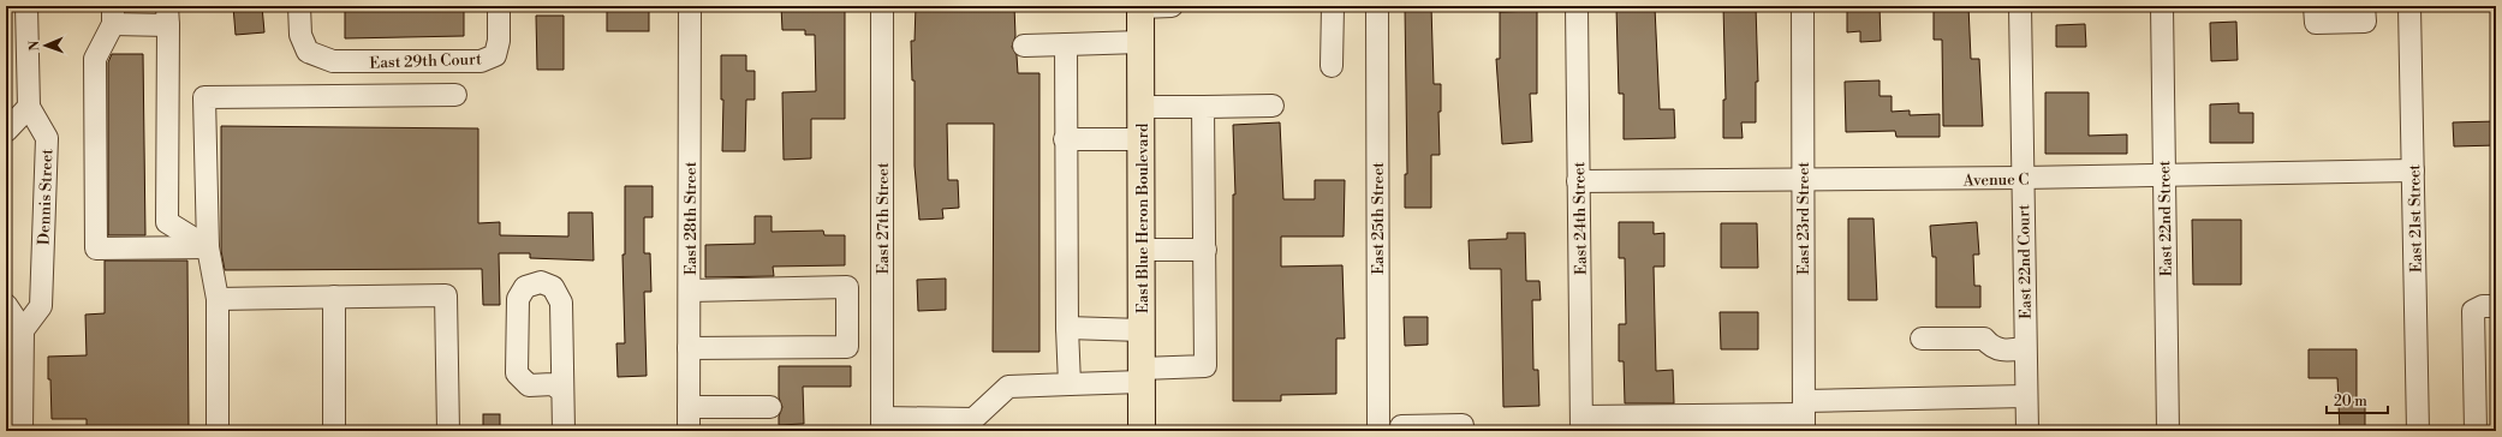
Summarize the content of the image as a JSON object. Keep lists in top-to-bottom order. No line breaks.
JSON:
{"streets":{"main road":["East Blue Heron Boulevard"],"street":["East 29th Court","Avenue C","Dennis Street","East 28th Street","East 27th Street","East 25th Street","East 24th Street","East 23rd Street","East 22nd Street","East 21st Street","East 22nd Court"]},"crossings":[["Avenue C","East 24th Street"],["Avenue C","East 23rd Street"],["Avenue C","East 22nd Street"],["Avenue C","East 21st Street"],["Avenue C","East 22nd Court"]],"scale_bar":"20 m","north":"left"}
